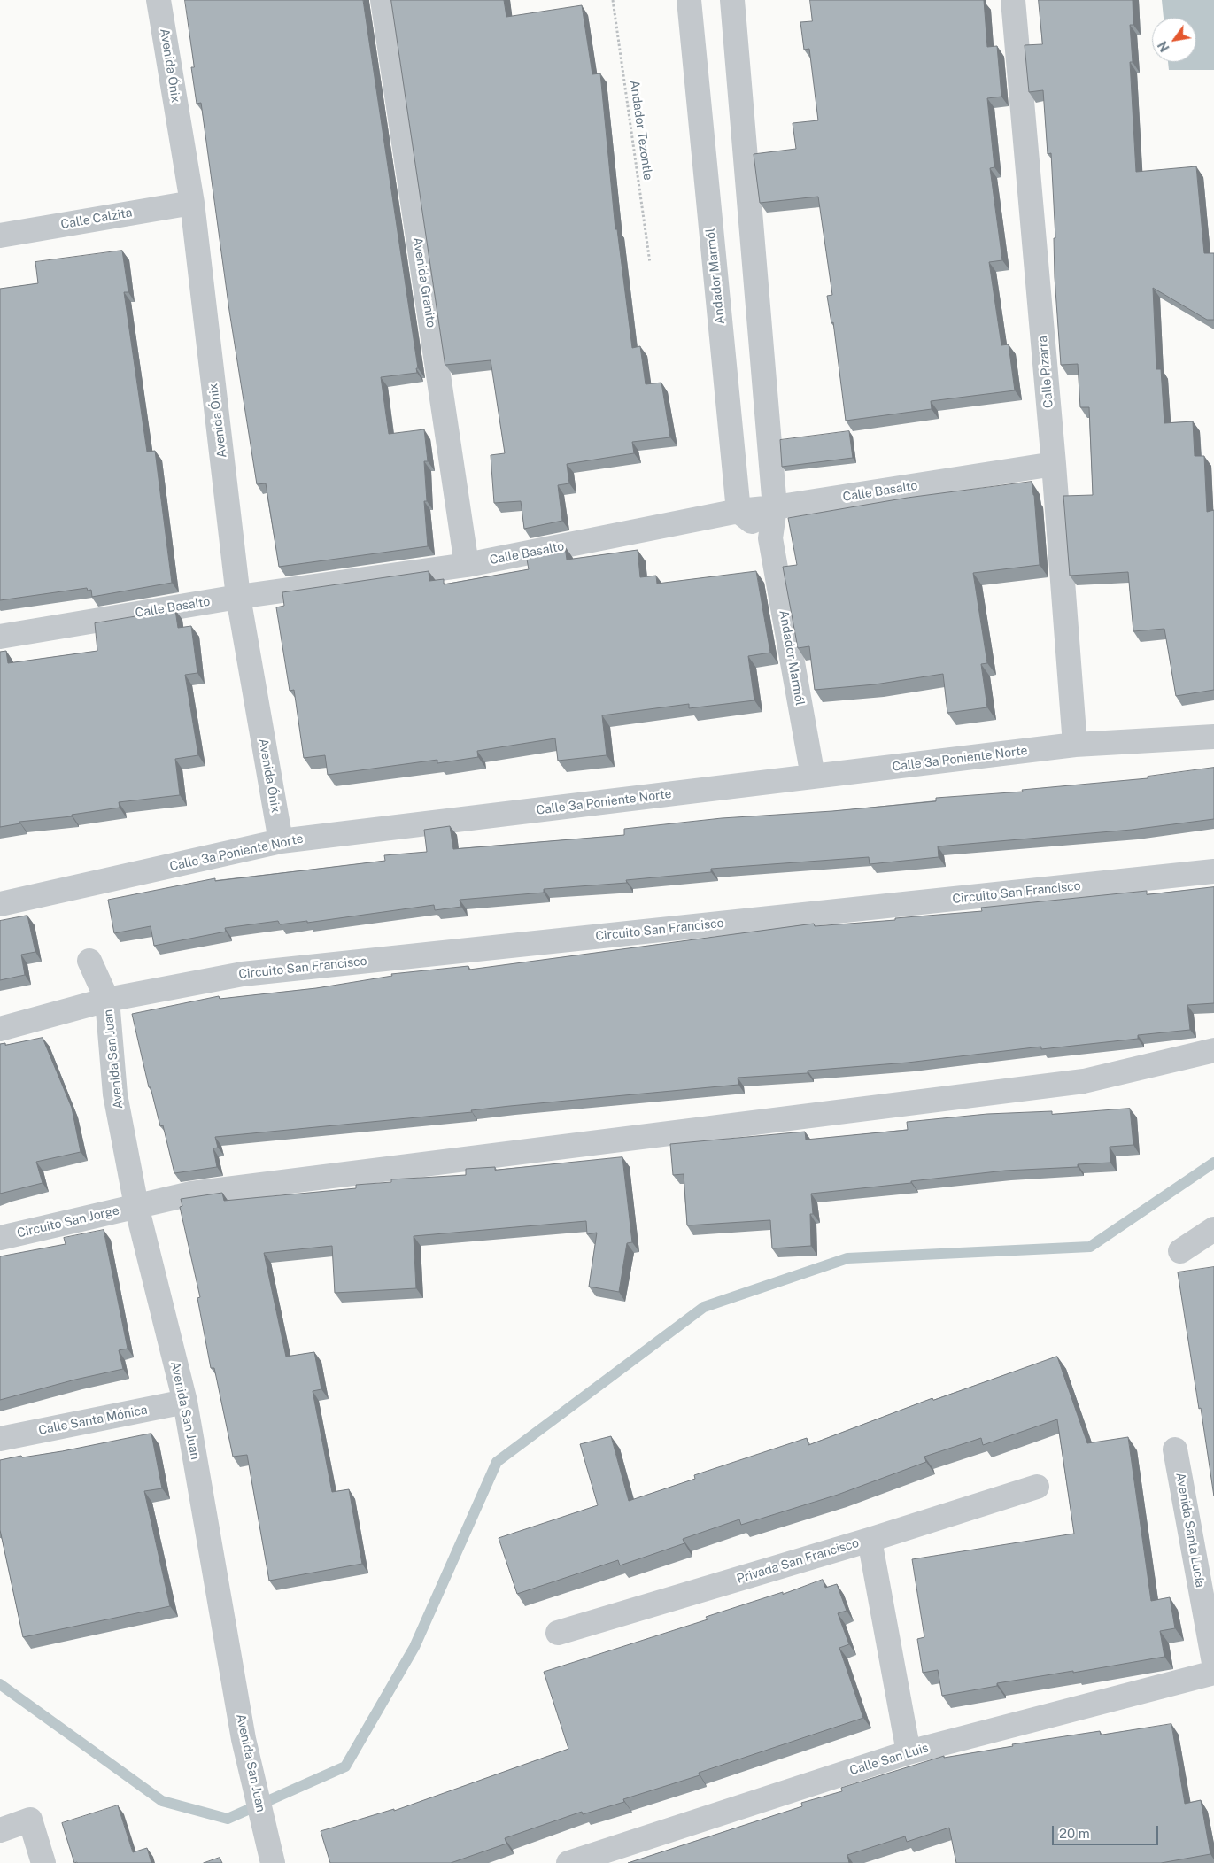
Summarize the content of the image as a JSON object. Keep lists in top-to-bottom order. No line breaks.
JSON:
{"streets":{"street":["Avenida Ónix","Calle Calzita","Andador Marmól","Avenida Granito","Calle Pizarra","Calle Basalto","Calle 3a Poniente Norte","Circuito San Francisco","Avenida San Juan","Circuito San Jorge","Calle Santa Mónica","Avenida Santa Lucía","Privada San Francisco","Calle San Luis"],"path":["Andador Tezontle"]},"crossings":[["Avenida Ónix","Calle Calzita"],["Avenida Ónix","Calle Basalto"],["Avenida Ónix","Calle 3a Poniente Norte"],["Andador Marmól","Calle Basalto"],["Andador Marmól","Calle 3a Poniente Norte"],["Avenida Granito","Calle Basalto"],["Calle Pizarra","Calle Basalto"],["Calle Pizarra","Calle 3a Poniente Norte"],["Circuito San Francisco","Avenida San Juan"],["Avenida San Juan","Circuito San Jorge"],["Avenida San Juan","Calle Santa Mónica"]],"scale_bar":"20 m","north":"bottom left"}
